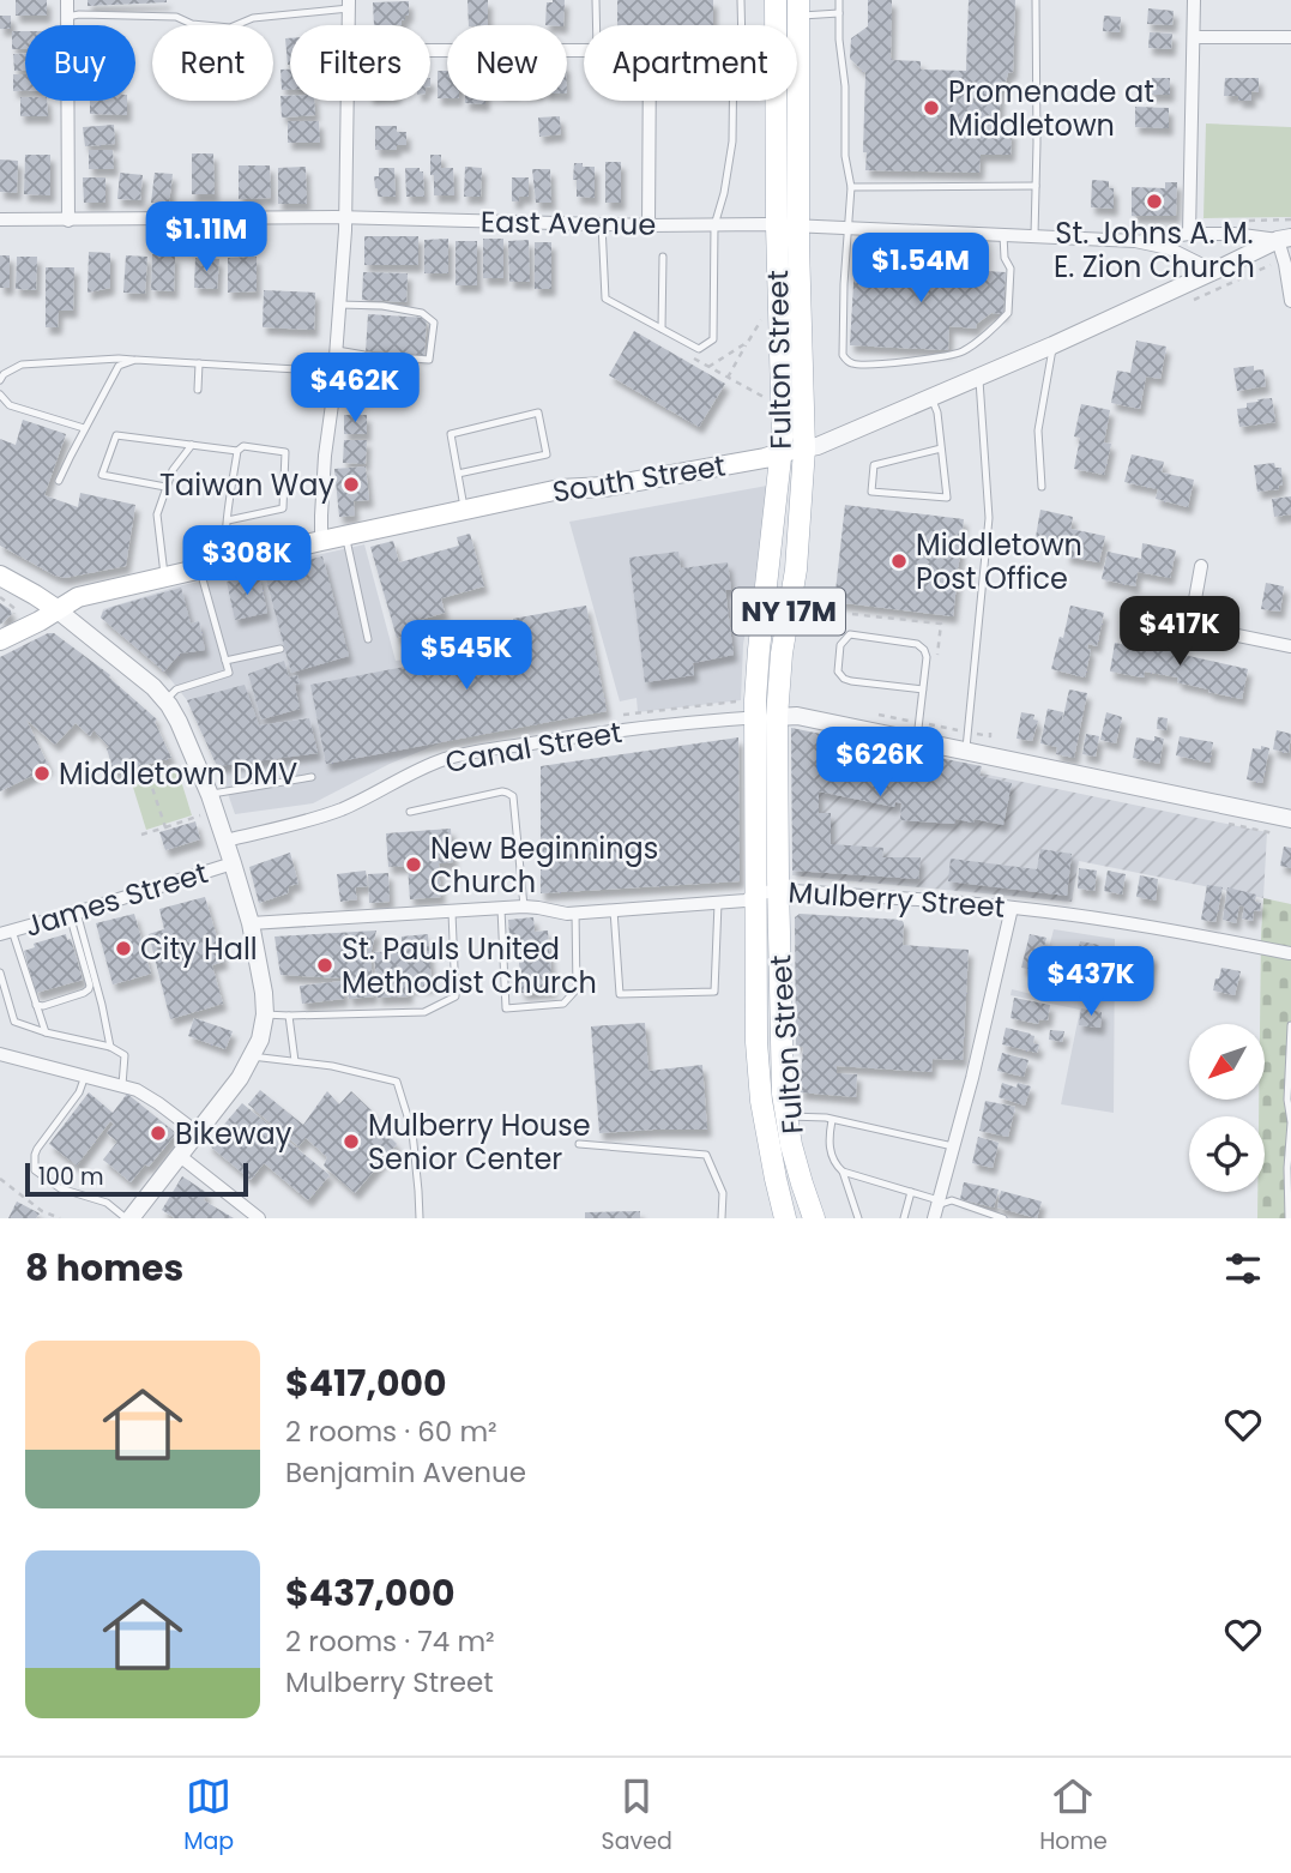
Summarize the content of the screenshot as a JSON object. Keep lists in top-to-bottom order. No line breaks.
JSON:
{"streets":{"main road":["Fulton Street","South Street","NY 17M"],"street":["East Avenue","Canal Street","James Street","Mulberry Street"]},"crossings":[["East Avenue","Fulton Street"],["East Avenue","South Street"],["Fulton Street","South Street"],["Fulton Street","Canal Street"],["Fulton Street","Mulberry Street"]],"places":["Promenade at Middletown","St. Johns A. M. E. Zion Church","Taiwan Way","Middletown Post Office","Middletown DMV","New Beginnings Church","City Hall","St. Pauls United Methodist Church","Bikeway","Mulberry House Senior Center"],"scale_bar":"100 m","north":"bottom left","page":{"chip":["Buy","Rent","Filters","New","Apartment"],"price":["$1.11M","$1.54M","$462K","$308K","$417K","$545K","$626K","$437K"],"scale":"100 m","heading":"8 homes","list":[{"name":"$417,000","note":"2 rooms · 60 m² · Benjamin Avenue"},{"name":"$437,000","note":"2 rooms · 74 m² · Mulberry Street"}],"tabs":["Map","Saved","Home"]}}
